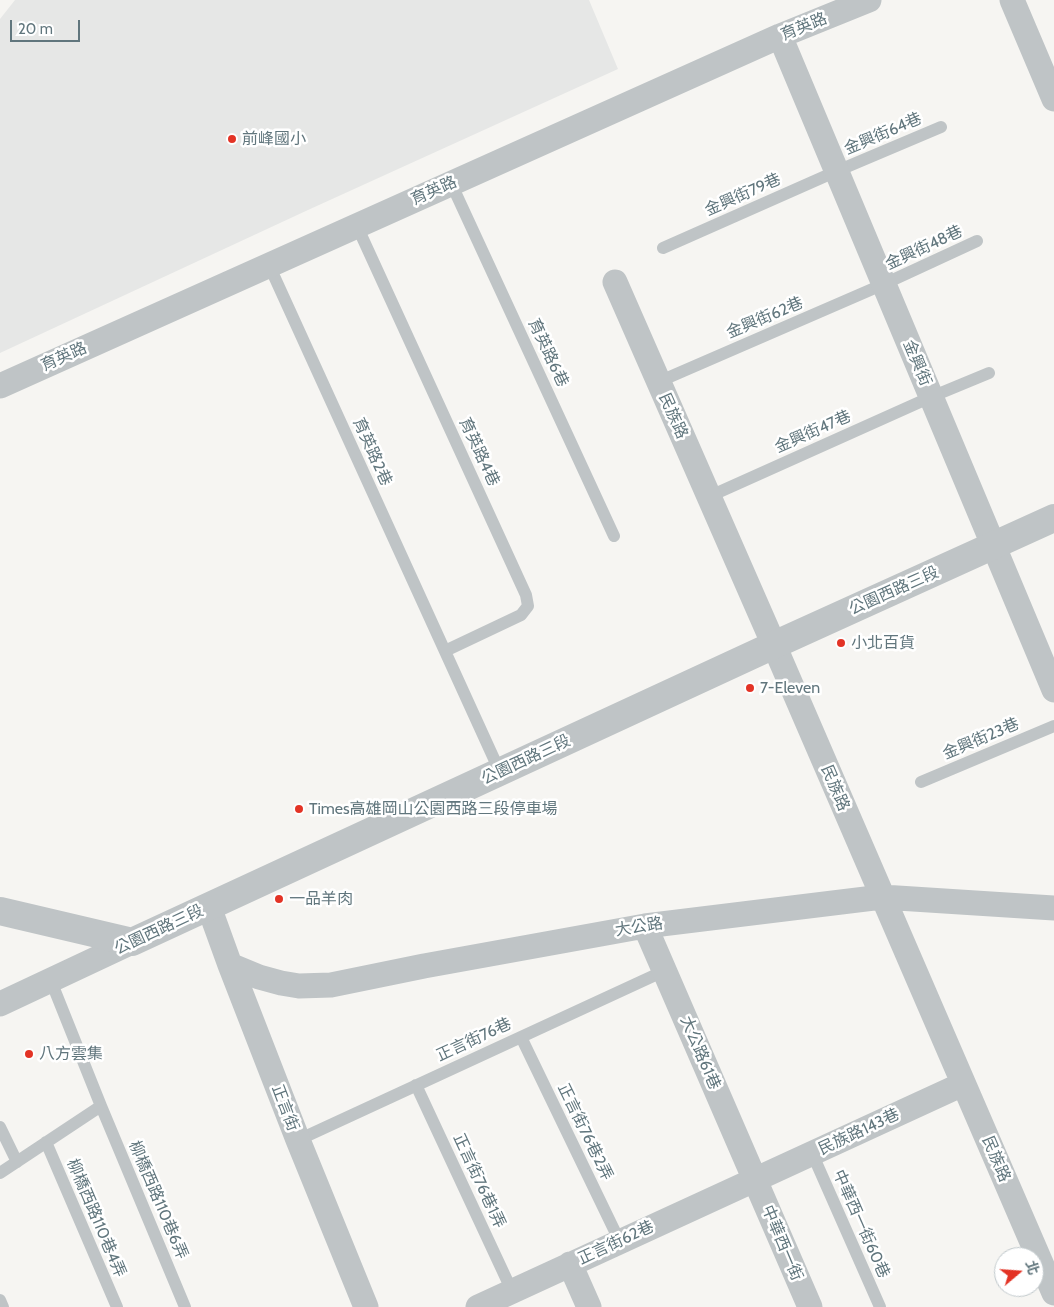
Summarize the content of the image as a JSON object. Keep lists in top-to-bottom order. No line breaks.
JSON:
{"streets":{"street":["育英路","金興街","民族路","公園西路三段","大公路","大公路61巷","正言街","民族路143巷","正言街62巷","中華西一街"],"lane":["金興街64巷","金興街79巷","金興街48巷","金興街62巷","育英路6巷","金興街47巷","育英路2巷","育英路4巷","金興街23巷","正言街76巷","正言街76巷2弄","正言街76巷1弄","柳橋西路110巷6弄","柳橋西路110巷4弄","中華西一街60巷"]},"crossings":[["育英路","育英路6巷"],["育英路","金興街"],["育英路","育英路2巷"],["育英路","育英路4巷"],["金興街64巷","金興街79巷"],["金興街64巷","金興街"],["金興街79巷","金興街"],["金興街48巷","金興街62巷"],["金興街48巷","金興街"],["金興街62巷","金興街"],["金興街62巷","民族路"],["金興街","金興街47巷"],["金興街","公園西路三段"],["民族路","金興街47巷"],["民族路","公園西路三段"],["民族路","大公路"],["民族路","民族路143巷"],["育英路2巷","育英路4巷"],["育英路2巷","公園西路三段"],["公園西路三段","正言街"],["公園西路三段","柳橋西路110巷6弄"],["大公路","大公路61巷"],["大公路","正言街"],["正言街76巷","大公路61巷"],["正言街76巷","正言街"],["正言街76巷","正言街76巷2弄"],["正言街76巷","正言街76巷1弄"],["大公路61巷","民族路143巷"],["大公路61巷","正言街62巷"],["大公路61巷","中華西一街"],["正言街76巷2弄","正言街62巷"],["民族路143巷","中華西一街60巷"],["民族路143巷","正言街62巷"],["民族路143巷","中華西一街"],["正言街76巷1弄","正言街62巷"],["正言街62巷","中華西一街"]],"places":["前峰國小","小北百貨","7-Eleven","Times高雄岡山公園西路三段停車場","一品羊肉","八方雲集"],"scale_bar":"20 m","north":"right"}
